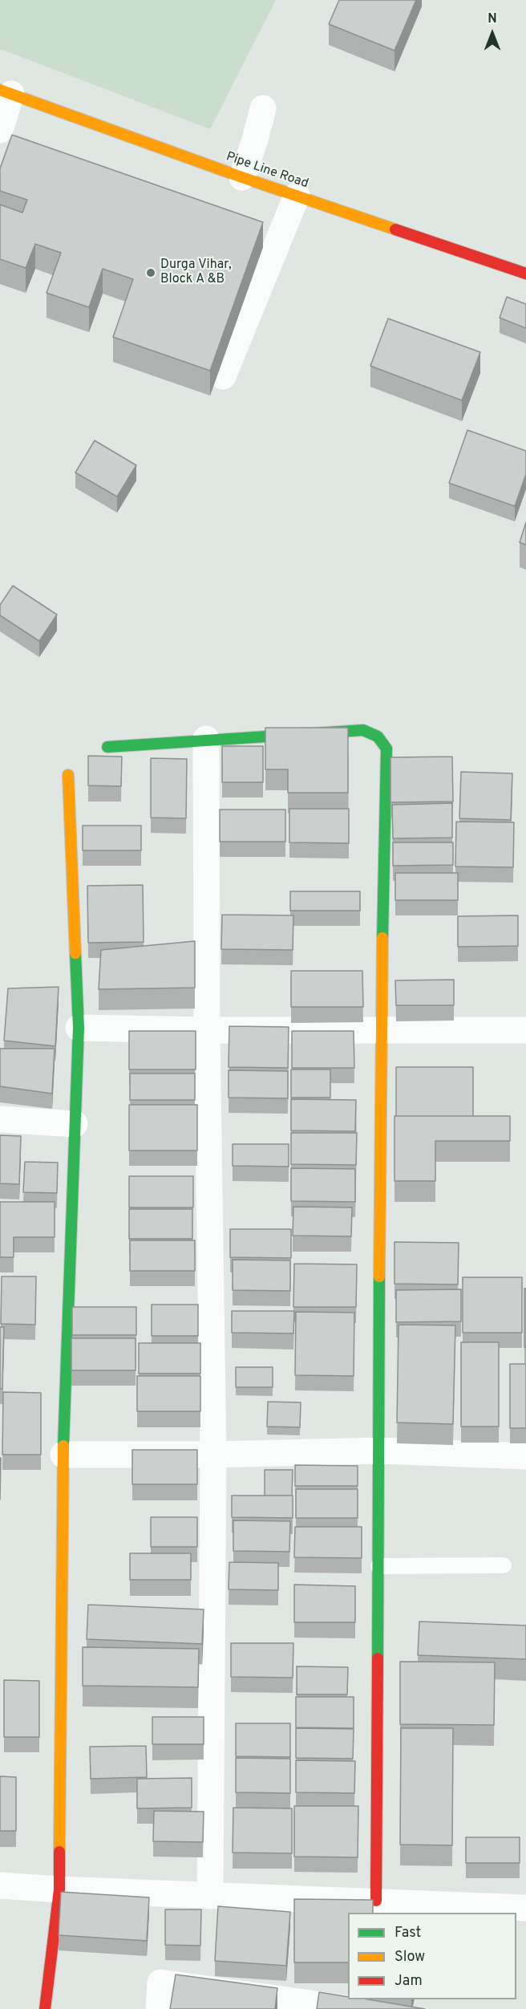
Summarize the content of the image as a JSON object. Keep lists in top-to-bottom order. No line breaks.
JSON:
{"streets":{"street":["Pipe Line Road"]},"places":["Durga Vihar, Block A &B"],"legend":["Fast","Slow","Jam"],"north":"top"}
